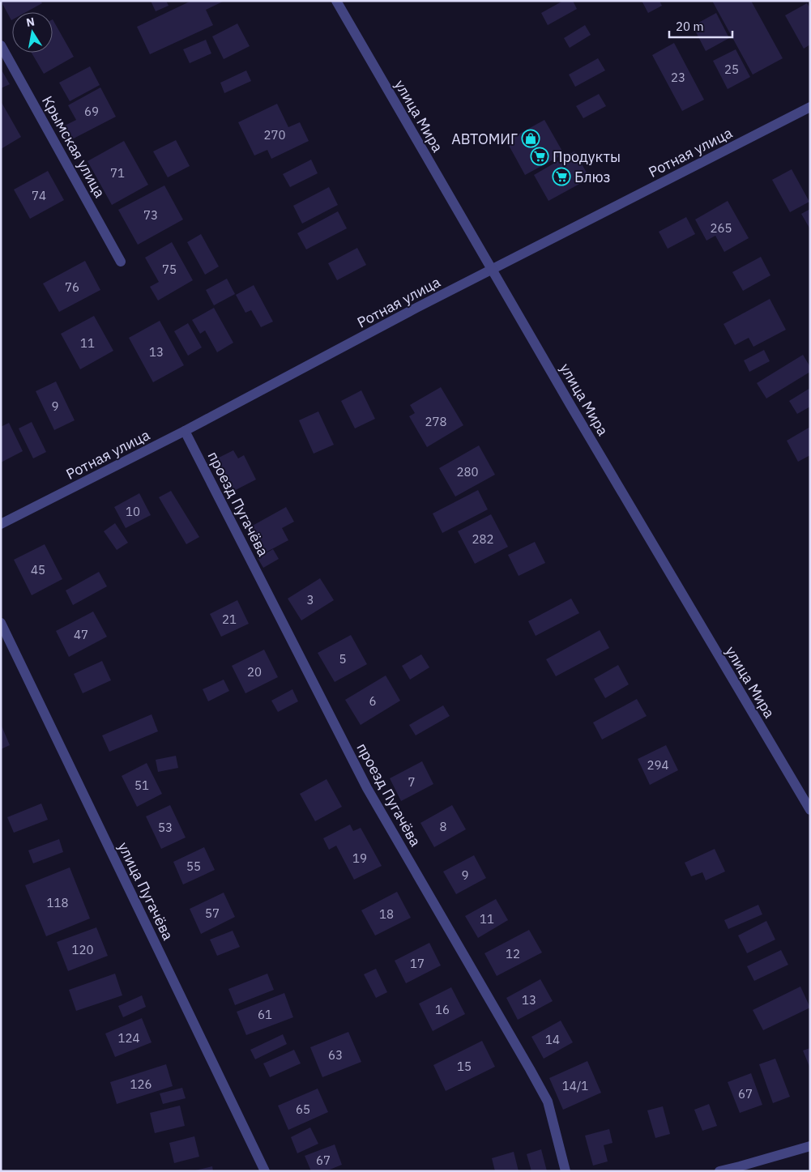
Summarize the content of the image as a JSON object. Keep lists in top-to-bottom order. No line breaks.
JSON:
{"streets":{"street":["улица Мира","Крымская улица","Ротная улица","проезд Пугачёва","улица Пугачёва"]},"crossings":[["улица Мира","Ротная улица"],["Ротная улица","проезд Пугачёва"]],"places":{"shop":["АВТОМИГ"],"supermarket":["Продукты","Блюз"]},"house_numbers":["25","23","69","270","71","74","73","265","75","76","11","13","9","278","280","10","282","45","3","21","47","5","20","6","294","7","51","8","53","19","55","9","118","57","18","11","120","12","17","13","16","61","124","14","63","15","126","14/1","67","65","67"],"scale_bar":"20 m","north":"top"}
